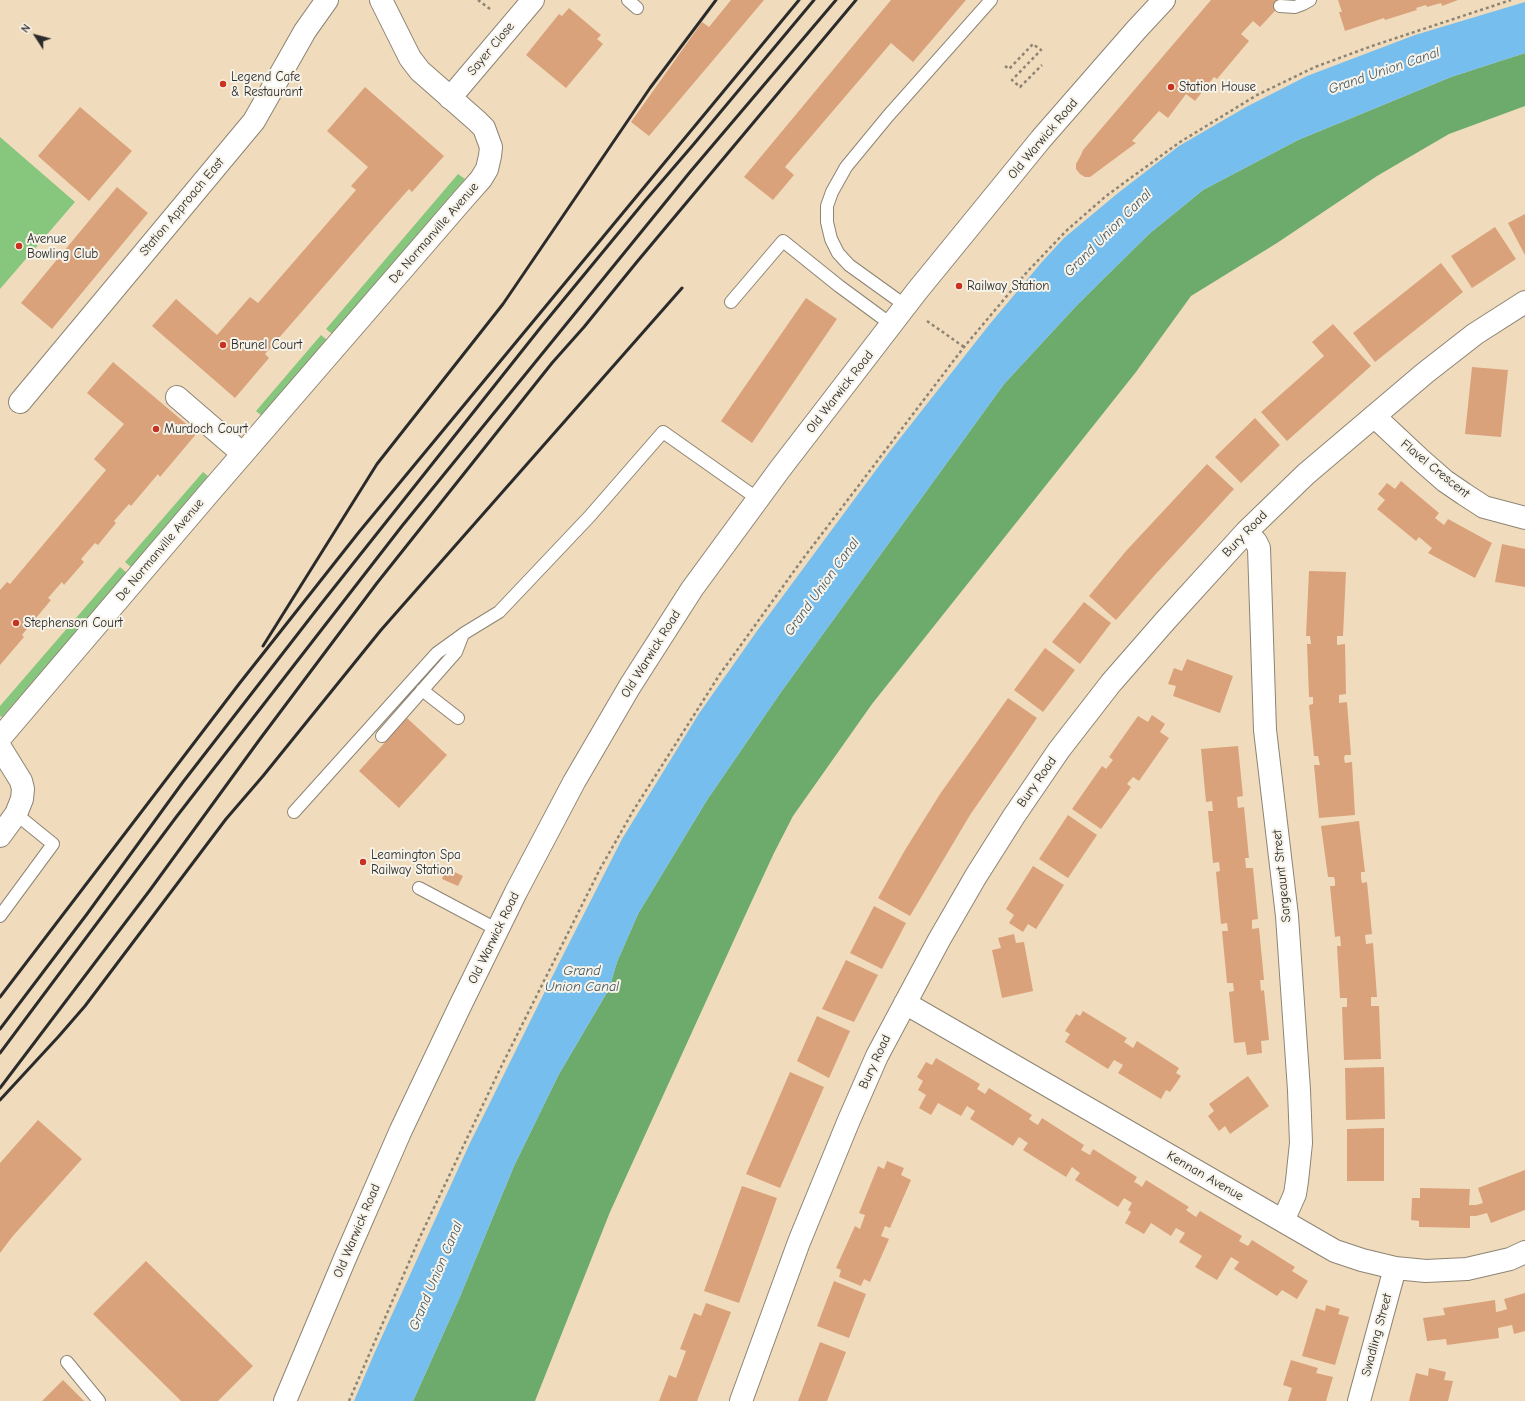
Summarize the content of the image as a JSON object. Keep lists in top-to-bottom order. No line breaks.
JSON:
{"streets":{"street":["Sayer Close","Old Warwick Road","Station Approach East","De Normanville Avenue","Flavel Crescent","Bury Road","Sargeaunt Street","Kennan Avenue","Swadling Street"]},"crossings":[["Sayer Close","De Normanville Avenue"],["Flavel Crescent","Bury Road"],["Bury Road","Sargeaunt Street"],["Bury Road","Kennan Avenue"],["Sargeaunt Street","Kennan Avenue"],["Kennan Avenue","Swadling Street"]],"water":["Grand Union Canal"],"places":["Legend Cafe & Restaurant","Station House","Avenue Bowling Club","Railway Station","Brunel Court","Murdoch Court","Stephenson Court","Leamington Spa Railway Station"],"north":"top left"}
